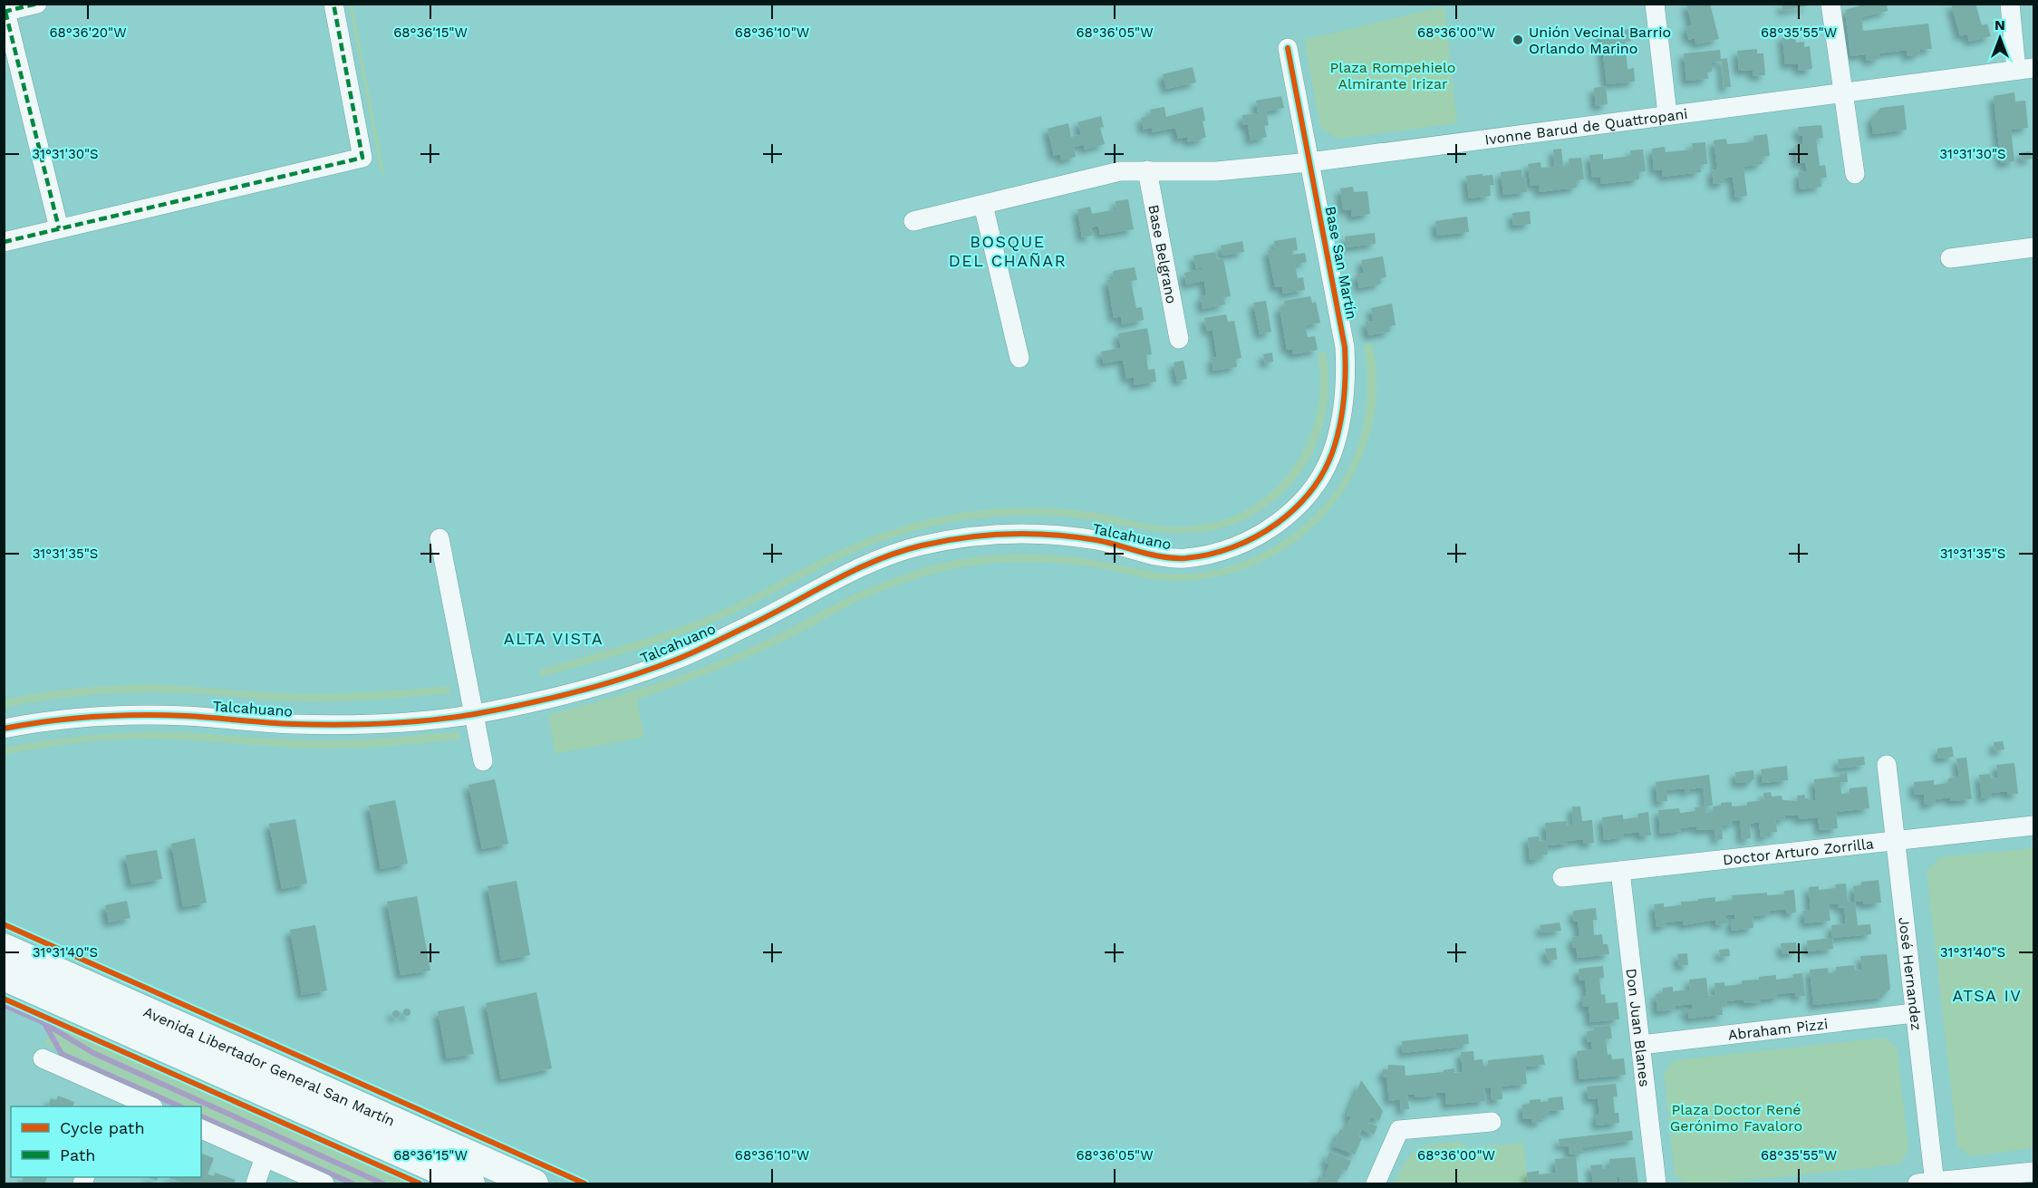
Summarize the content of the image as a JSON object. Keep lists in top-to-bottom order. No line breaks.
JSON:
{"streets":{"main road":["Avenida Libertador General San Martín"],"street":["Ivonne Barud de Quattropani","Base Belgrano","Base San Martín","Talcahuano","Doctor Arturo Zorrilla","José Hernandez","Don Juan Blanes","Abraham Pizzi"]},"crossings":[["Ivonne Barud de Quattropani","Base Belgrano"],["Ivonne Barud de Quattropani","Base San Martín"],["Base San Martín","Talcahuano"],["Doctor Arturo Zorrilla","José Hernandez"],["Doctor Arturo Zorrilla","Don Juan Blanes"],["José Hernandez","Abraham Pizzi"],["Don Juan Blanes","Abraham Pizzi"]],"districts":["BOSQUE DEL CHAÑAR","ALTA VISTA","ATSA IV"],"parks":["Plaza Rompehielo Almirante Irizar","Plaza Doctor René Gerónimo Favaloro"],"places":["Unión Vecinal Barrio Orlando Marino"],"legend":["Cycle path","Path"],"north":"top","coordinates":["68°36'20\"W","68°36'15\"W","68°36'10\"W","68°36'05\"W","68°36'00\"W","68°35'55\"W","31°31'30\"S","31°31'35\"S","31°31'40\"S"]}
